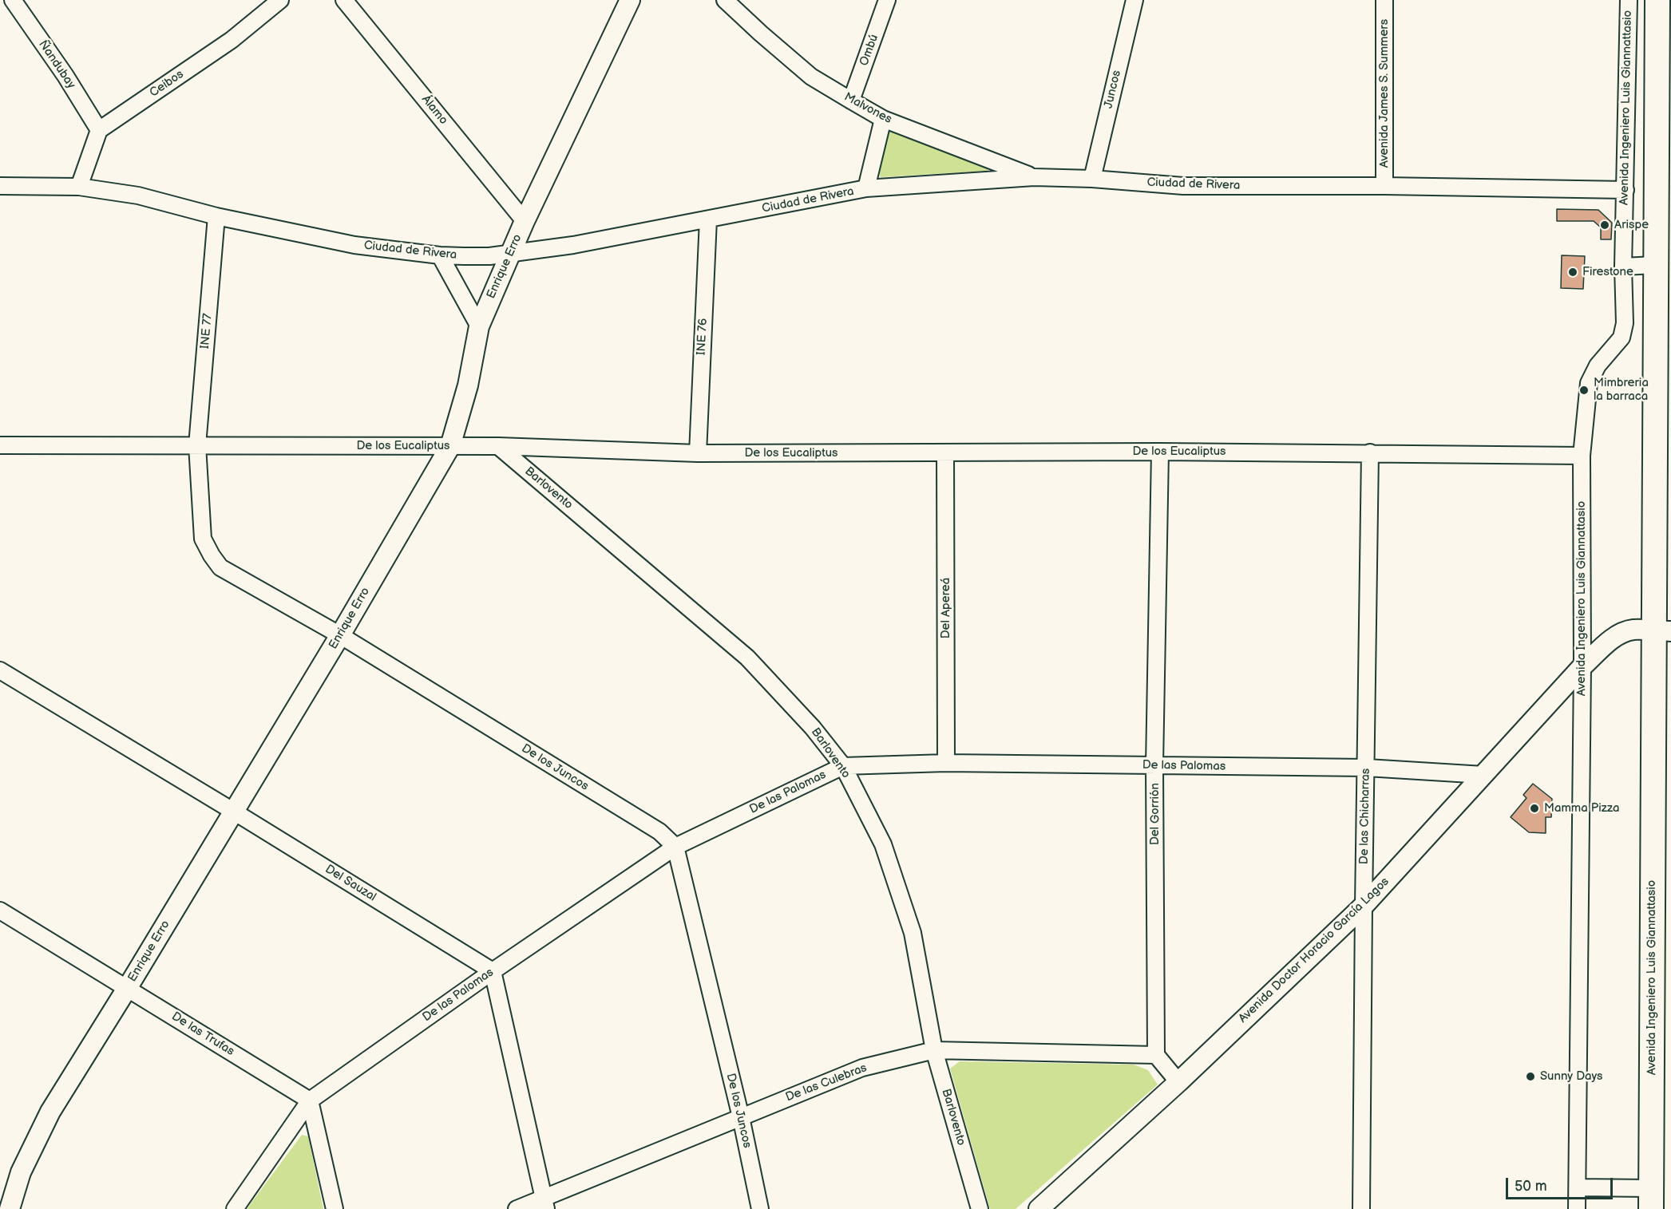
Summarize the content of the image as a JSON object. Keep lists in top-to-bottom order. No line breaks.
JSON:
{"streets":{"main road":["Avenida Ingeniero Luis Giannattasio"],"street":["Ombú","Ñandubay","Ceibos","Juncos","Avenida James S. Summers","Malvones","Álamo","Ciudad de Rivera","Enrique Erro","INE 77","INE 76","De los Eucaliptus","Barlovento","Del Apereá","De las Palomas","De los Juncos","Del Gorrión","De las Chicharras","Del Sauzal","Avenida Doctor Horacio García Lagos","De las Trufas","De las Culebras"]},"crossings":[["Ombú","Malvones"],["Ñandubay","Ceibos"],["Juncos","Ciudad de Rivera"],["Avenida James S. Summers","Ciudad de Rivera"],["Avenida Ingeniero Luis Giannattasio","Ciudad de Rivera"],["Avenida Ingeniero Luis Giannattasio","De los Eucaliptus"],["Avenida Ingeniero Luis Giannattasio","Avenida Doctor Horacio García Lagos"],["Malvones","Ciudad de Rivera"],["Álamo","Enrique Erro"],["Ciudad de Rivera","Enrique Erro"],["Ciudad de Rivera","INE 77"],["Ciudad de Rivera","INE 76"],["Enrique Erro","De los Eucaliptus"],["Enrique Erro","De los Juncos"],["Enrique Erro","Del Sauzal"],["Enrique Erro","De las Trufas"],["INE 77","De los Eucaliptus"],["INE 77","De los Juncos"],["INE 76","De los Eucaliptus"],["De los Eucaliptus","Barlovento"],["De los Eucaliptus","Del Apereá"],["De los Eucaliptus","De los Juncos"],["De los Eucaliptus","Del Gorrión"],["De los Eucaliptus","De las Chicharras"],["Barlovento","De las Palomas"],["Barlovento","De las Culebras"],["Del Apereá","De las Palomas"],["De las Palomas","De los Juncos"],["De las Palomas","Del Gorrión"],["De las Palomas","De las Chicharras"],["De las Palomas","Del Sauzal"],["De las Palomas","Avenida Doctor Horacio García Lagos"],["De las Palomas","De las Trufas"],["De los Juncos","De las Culebras"],["Del Gorrión","De las Culebras"],["De las Chicharras","Avenida Doctor Horacio García Lagos"]],"places":["Arispe","Firestone","Mimbreria la barraca","Mamma Pizza","Sunny Days"],"scale_bar":"50 m"}
